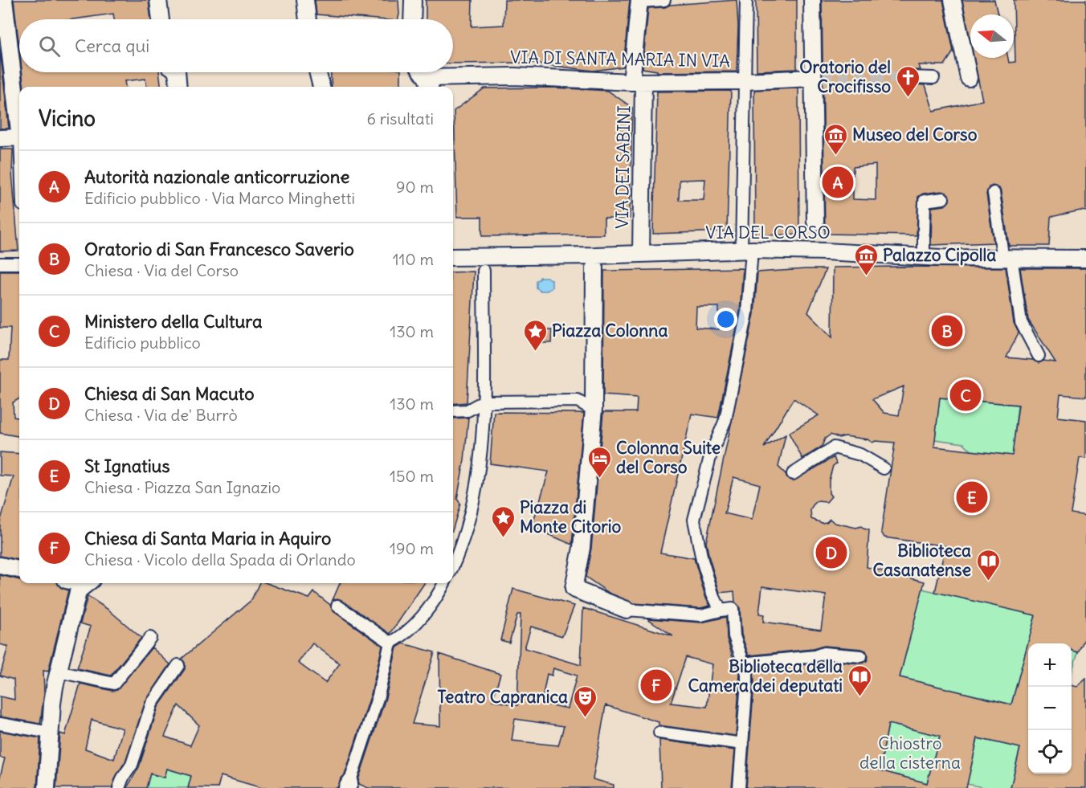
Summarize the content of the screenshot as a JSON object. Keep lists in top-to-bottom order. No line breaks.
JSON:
{"streets":{"street":["VIA DI SANTA MARIA IN VIA","VIA DEI SABINI","VIA DEL CORSO"]},"crossings":[["VIA DI SANTA MARIA IN VIA","VIA DEI SABINI"],["VIA DEI SABINI","VIA DEL CORSO"]],"parks":["Chiostro della cisterna"],"places":{"church":["Oratorio del Crocifisso"],"museum":["Museo del Corso","Palazzo Cipolla"],"place":["Piazza Colonna","Piazza di Monte Citorio"],"hotel":["Colonna Suite del Corso"],"library":["Biblioteca Casanatense","Biblioteca della Camera dei deputati"],"theatre":["Teatro Capranica"]},"north":"left","page":{"search":"Cerca qui","heading":["Vicino","6 risultati"],"list":[{"mark":"A","name":"Autorità nazionale anticorruzione","note":"Edificio pubblico · Via Marco Minghetti","value":"90 m"},{"mark":"B","name":"Oratorio di San Francesco Saverio","note":"Chiesa · Via del Corso","value":"110 m"},{"mark":"C","name":"Ministero della Cultura","note":"Edificio pubblico","value":"130 m"},{"mark":"D","name":"Chiesa di San Macuto","note":"Chiesa · Via de' Burrò","value":"130 m"},{"mark":"E","name":"St Ignatius","note":"Chiesa · Piazza San Ignazio","value":"150 m"},{"mark":"F","name":"Chiesa di Santa Maria in Aquiro","note":"Chiesa · Vicolo della Spada di Orlando","value":"190 m"}],"pins":["A","B","C","E","D","F"],"map_buttons":["+","−"]}}
